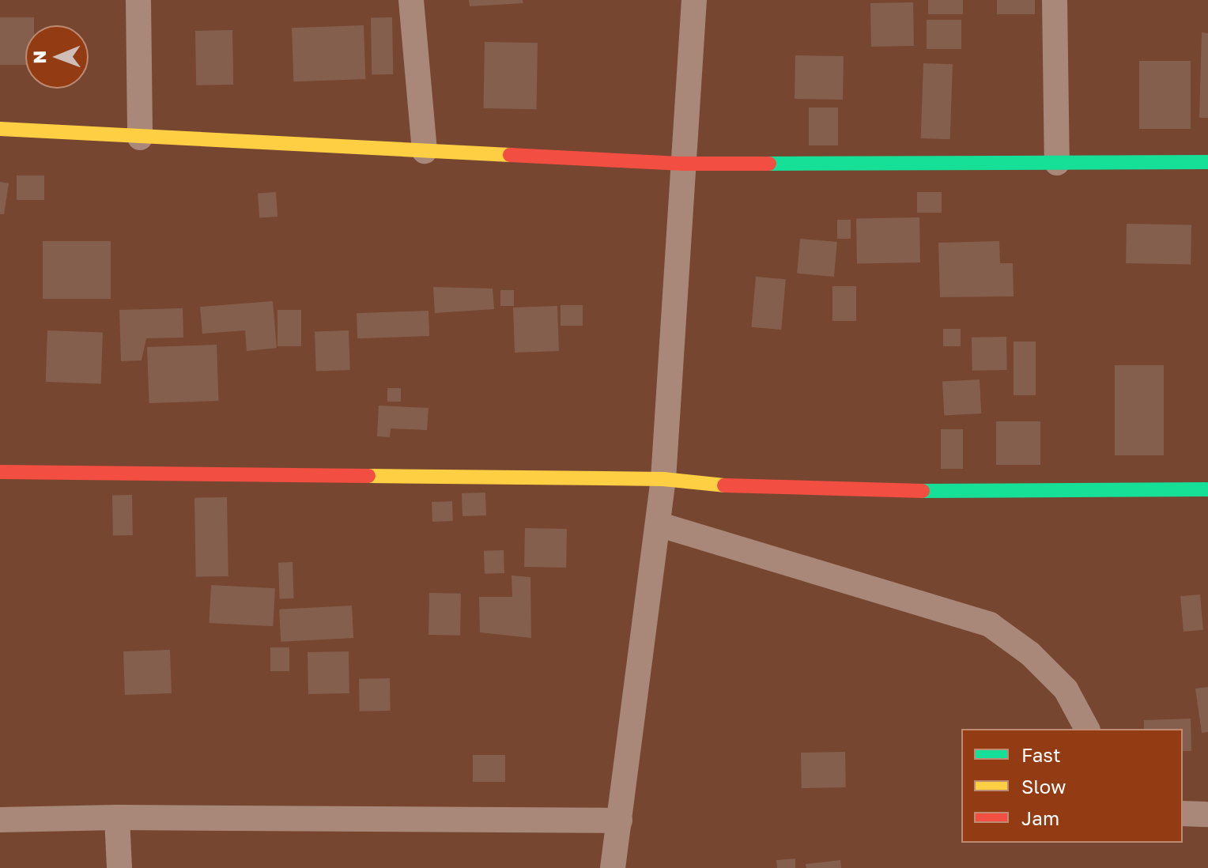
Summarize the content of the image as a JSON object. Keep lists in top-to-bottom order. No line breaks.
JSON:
{"legend":["Fast","Slow","Jam"],"north":"left"}
